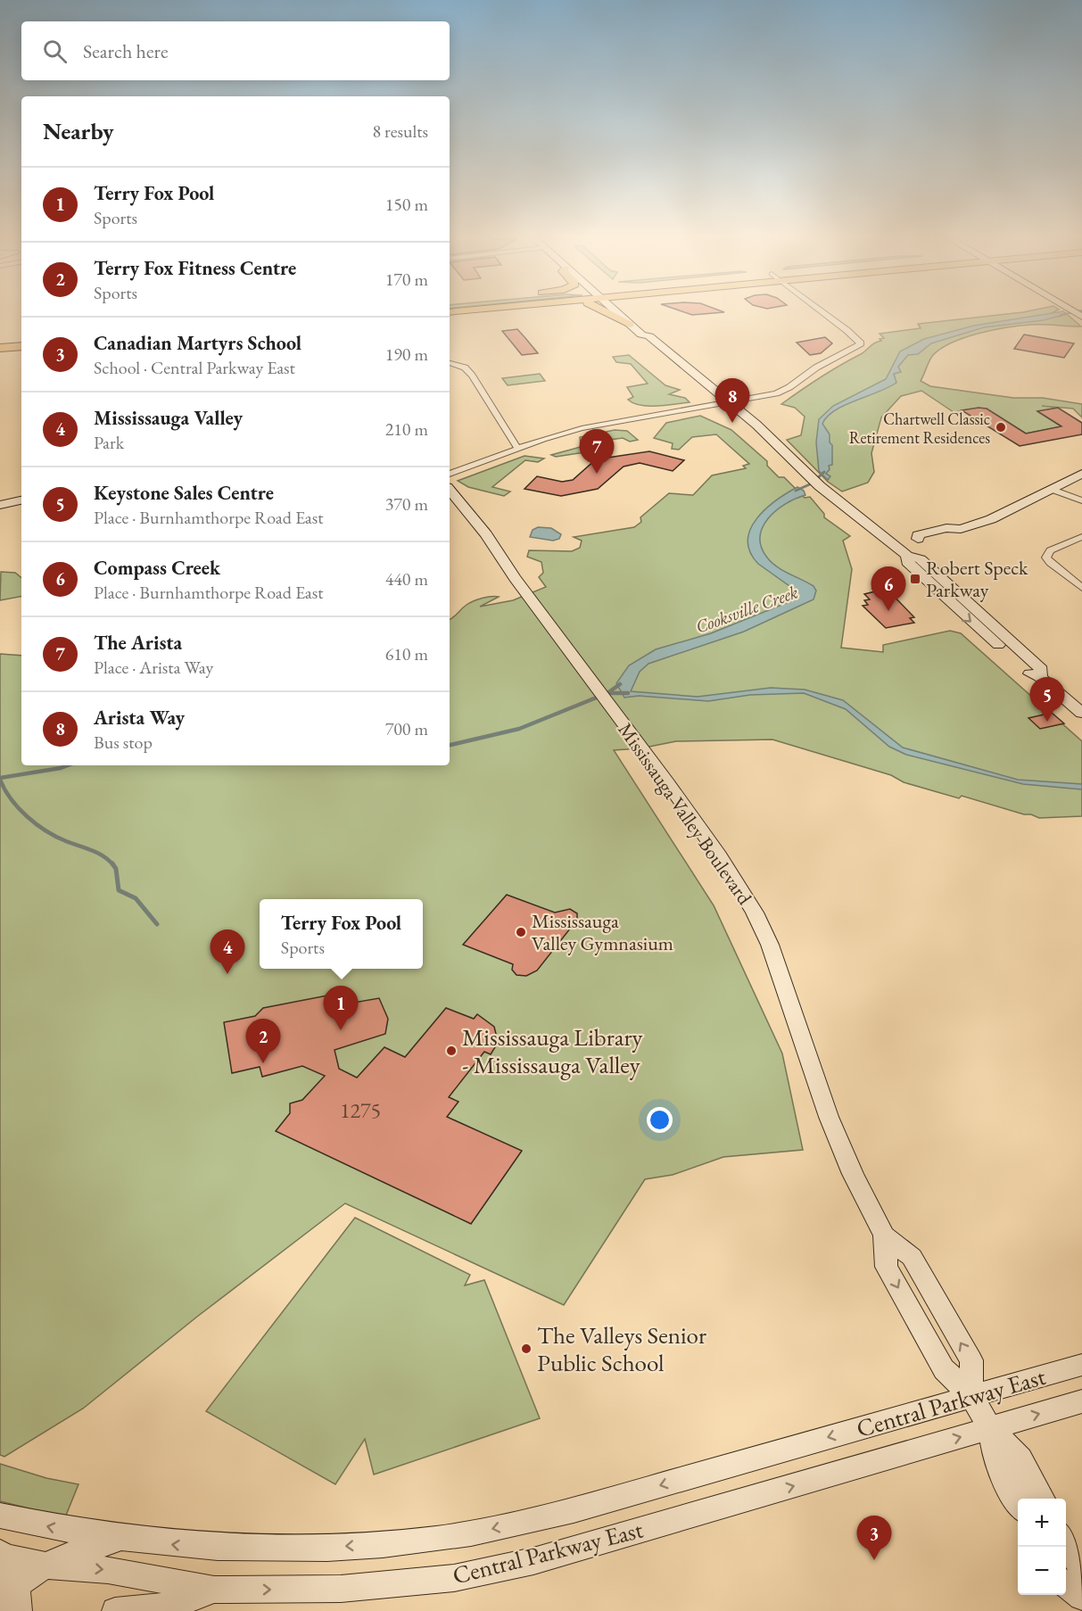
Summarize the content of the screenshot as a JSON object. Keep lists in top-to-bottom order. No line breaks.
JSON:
{"streets":{"street":["Mississauga Valley Boulevard","Central Parkway East"]},"crossings":[["Mississauga Valley Boulevard","Central Parkway East"]],"water":["Cooksville Creek"],"places":{"other":["Chartwell Classic Retirement Residences","Mississauga Valley Gymnasium","Mississauga Library - Mississauga Valley","The Valleys Senior Public School"],"transit":["Robert Speck Parkway"]},"house_numbers":["1275"],"page":{"search":"Search here","heading":["Nearby","8 results"],"list":[{"mark":"1","name":"Terry Fox Pool","note":"Sports","value":"150 m"},{"mark":"2","name":"Terry Fox Fitness Centre","note":"Sports","value":"170 m"},{"mark":"3","name":"Canadian Martyrs School","note":"School · Central Parkway East","value":"190 m"},{"mark":"4","name":"Mississauga Valley","note":"Park","value":"210 m"},{"mark":"5","name":"Keystone Sales Centre","note":"Place · Burnhamthorpe Road East","value":"370 m"},{"mark":"6","name":"Compass Creek","note":"Place · Burnhamthorpe Road East","value":"440 m"},{"mark":"7","name":"The Arista","note":"Place · Arista Way","value":"610 m"},{"mark":"8","name":"Arista Way","note":"Bus stop","value":"700 m"}],"pins":["8","7","6","5","4","1","2","3"],"popup":["Terry Fox Pool","Sports"],"map_buttons":["+","−"]}}
